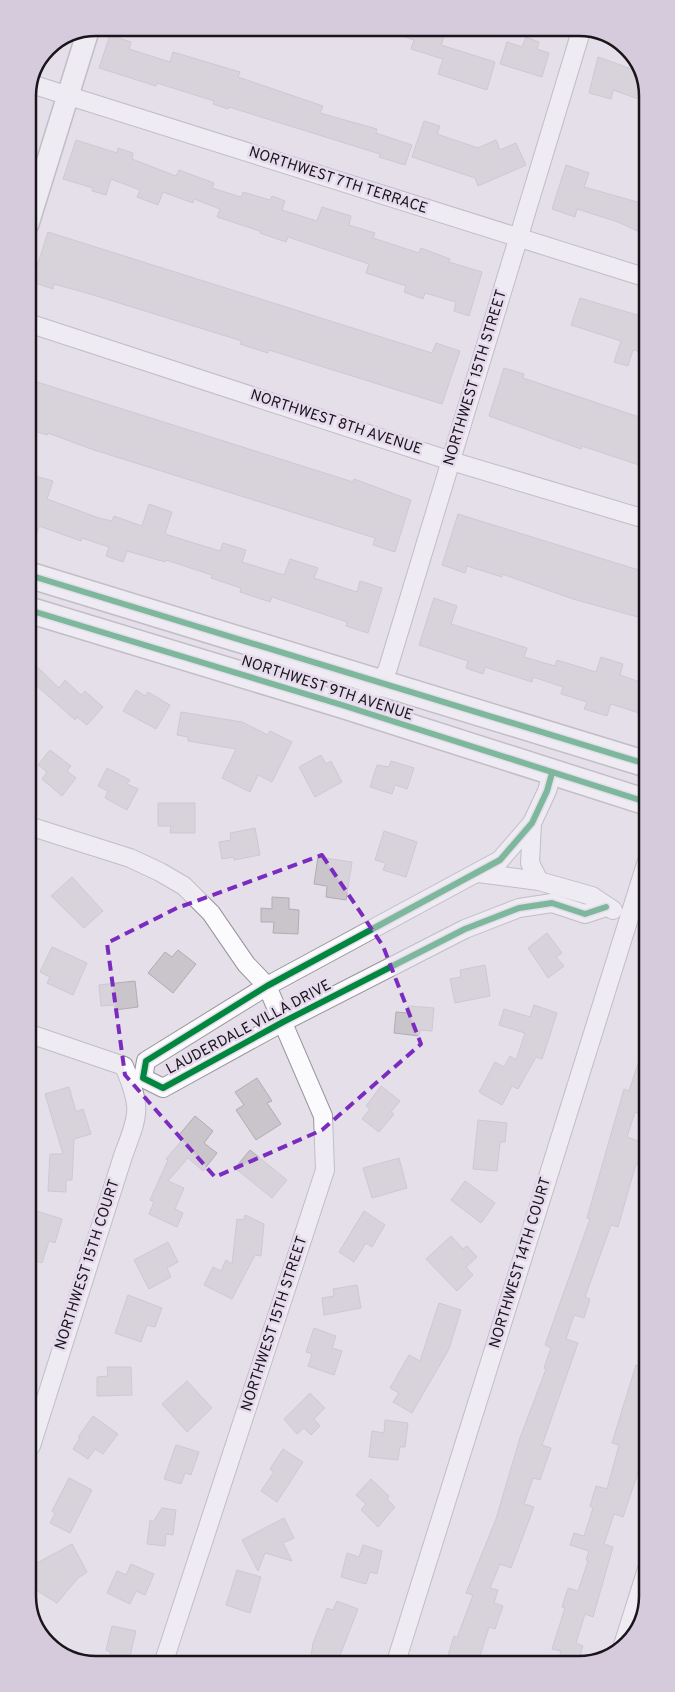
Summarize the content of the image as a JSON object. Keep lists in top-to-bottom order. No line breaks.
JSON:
{"streets":{"main road":["NORTHWEST 9TH AVENUE"],"street":["NORTHWEST 7TH TERRACE","NORTHWEST 15TH STREET","NORTHWEST 8TH AVENUE","LAUDERDALE VILLA DRIVE","NORTHWEST 14TH COURT","NORTHWEST 15TH COURT"]},"crossings":[["NORTHWEST 7TH TERRACE","NORTHWEST 15TH STREET"],["NORTHWEST 15TH STREET","NORTHWEST 8TH AVENUE"],["NORTHWEST 15TH STREET","NORTHWEST 9TH AVENUE"],["NORTHWEST 15TH STREET","LAUDERDALE VILLA DRIVE"],["NORTHWEST 9TH AVENUE","LAUDERDALE VILLA DRIVE"],["LAUDERDALE VILLA DRIVE","NORTHWEST 15TH COURT"]]}
